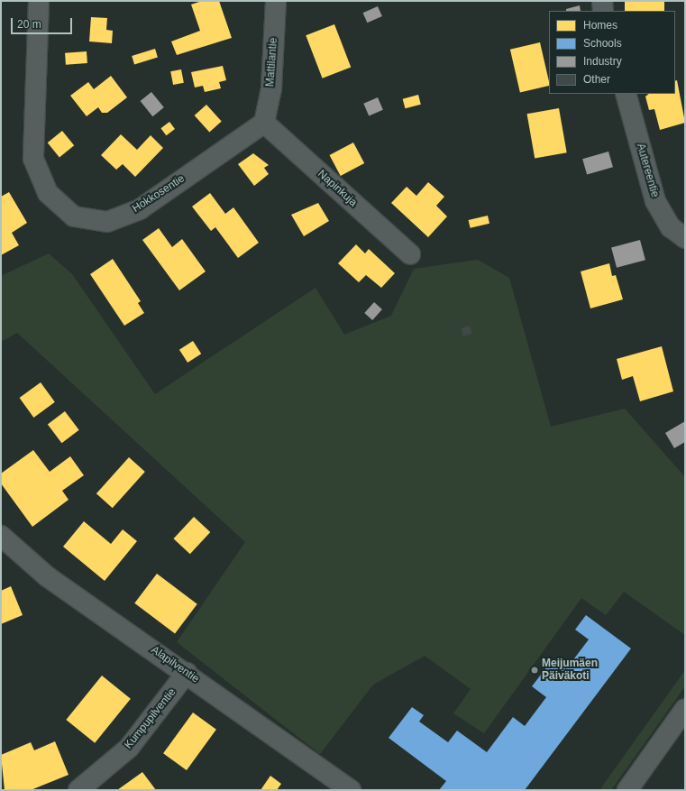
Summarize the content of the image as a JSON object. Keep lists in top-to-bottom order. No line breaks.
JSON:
{"streets":{"street":["Mattilantie","Autereentie","Napinkuja","Hokkosentie","Alapilventie","Kumpupilventie"]},"crossings":[["Mattilantie","Napinkuja"],["Mattilantie","Hokkosentie"],["Napinkuja","Hokkosentie"],["Alapilventie","Kumpupilventie"]],"places":["Meijumäen Päiväkoti"],"legend":["Homes","Schools","Industry","Other"],"scale_bar":"20 m"}
